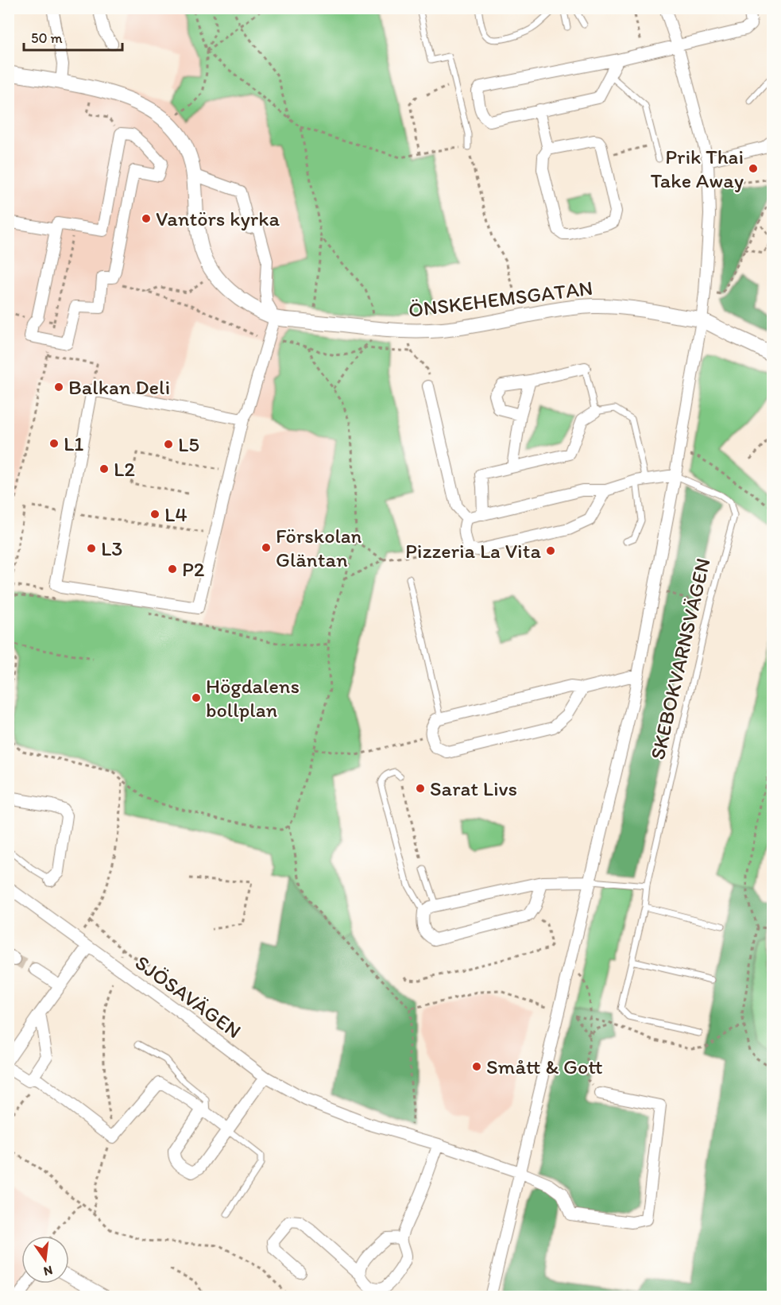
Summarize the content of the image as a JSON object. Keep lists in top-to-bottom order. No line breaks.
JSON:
{"streets":{"street":["ÖNSKEHEMSGATAN","SKEBOKVARNSVÄGEN","SJÖSAVÄGEN"]},"crossings":[["ÖNSKEHEMSGATAN","SKEBOKVARNSVÄGEN"],["SKEBOKVARNSVÄGEN","SJÖSAVÄGEN"]],"places":["Prik Thai Take Away","Vantörs kyrka","Balkan Deli","L1","L5","L2","L4","Förskolan Gläntan","L3","Pizzeria La Vita","P2","Högdalens bollplan","Sarat Livs","Smått & Gott"],"scale_bar":"50 m","north":"bottom"}
